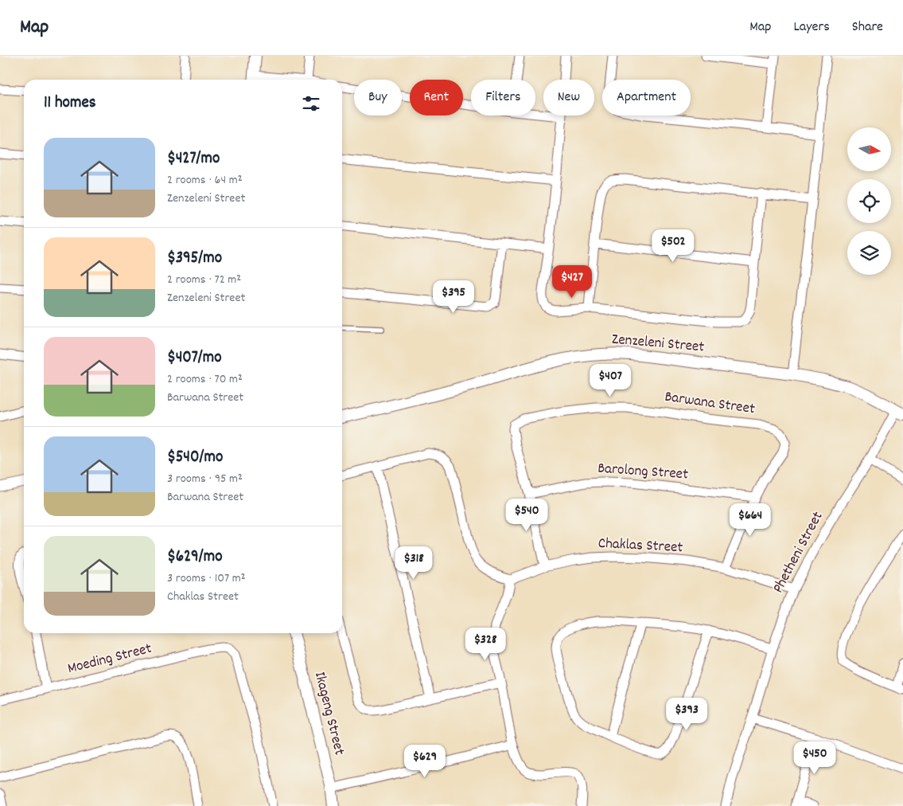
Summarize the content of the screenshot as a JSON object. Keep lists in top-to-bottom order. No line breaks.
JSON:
{"streets":{"street":["Zenzeleni Street","Barwana Street","Barolong Street","Chaklas Street","Phetheni Street","Moeding Street","Ikageng Street"]},"crossings":[["Zenzeleni Street","Phetheni Street"],["Barwana Street","Barolong Street"],["Barwana Street","Chaklas Street"],["Chaklas Street","Phetheni Street"]],"north":"right","page":{"header":"Map","nav":["Map","Layers","Share"],"chip":["Buy","Rent","Filters","New","Apartment"],"heading":"11 homes","list":[{"name":"$427/mo","note":"2 rooms · 64 m² · Zenzeleni Street"},{"name":"$395/mo","note":"2 rooms · 72 m² · Zenzeleni Street"},{"name":"$407/mo","note":"2 rooms · 70 m² · Barwana Street"},{"name":"$540/mo","note":"3 rooms · 95 m² · Barwana Street"},{"name":"$629/mo","note":"3 rooms · 107 m² · Chaklas Street"}],"price":["$502","$427","$395","$407","$540","$664","$318","$328","$393","$450","$629"]}}
